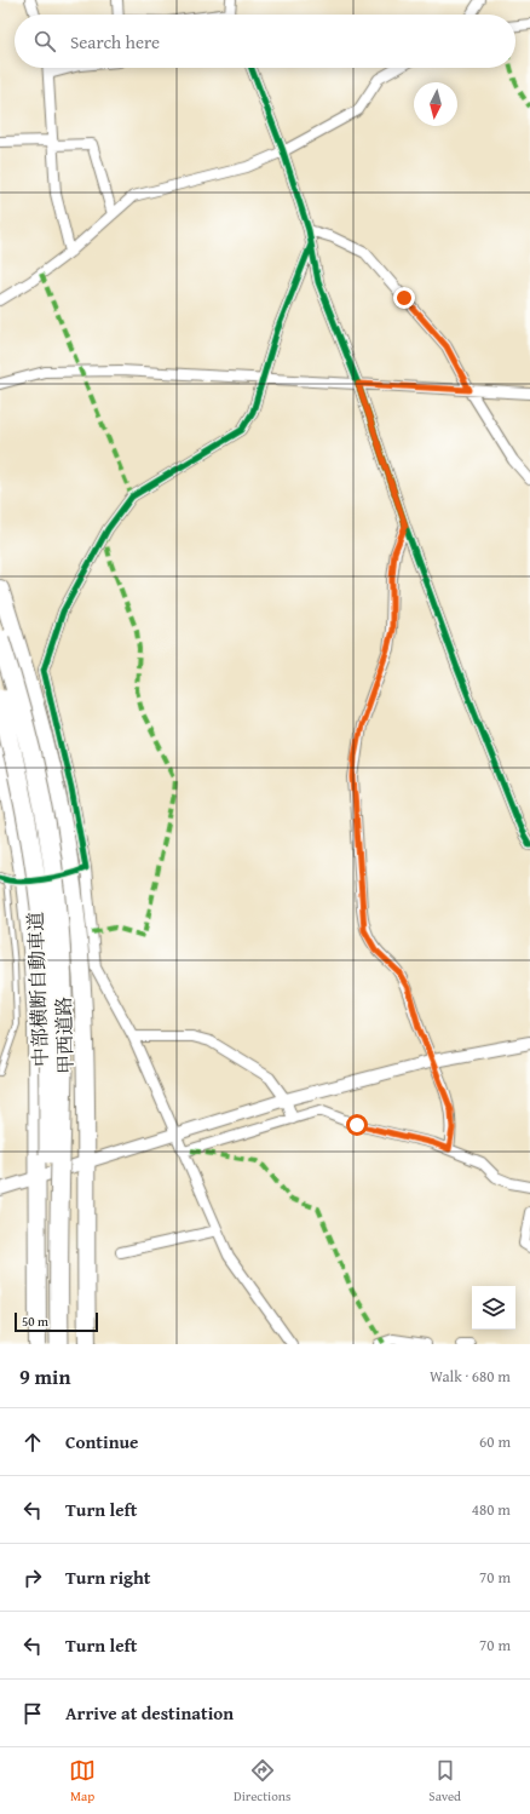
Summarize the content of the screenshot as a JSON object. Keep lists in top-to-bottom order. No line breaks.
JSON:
{"streets":{"highway":["中部横断自動車道","甲西道路"]},"scale_bar":"50 m","north":"bottom","page":{"search":"Search here","scale":"50 m","heading":["9 min","Walk · 680 m"],"list":[["Continue","60 m"],["Turn left","480 m"],["Turn right","70 m"],["Turn left","70 m"],"Arrive at destination"],"nav":["Map","Directions","Saved"]}}
